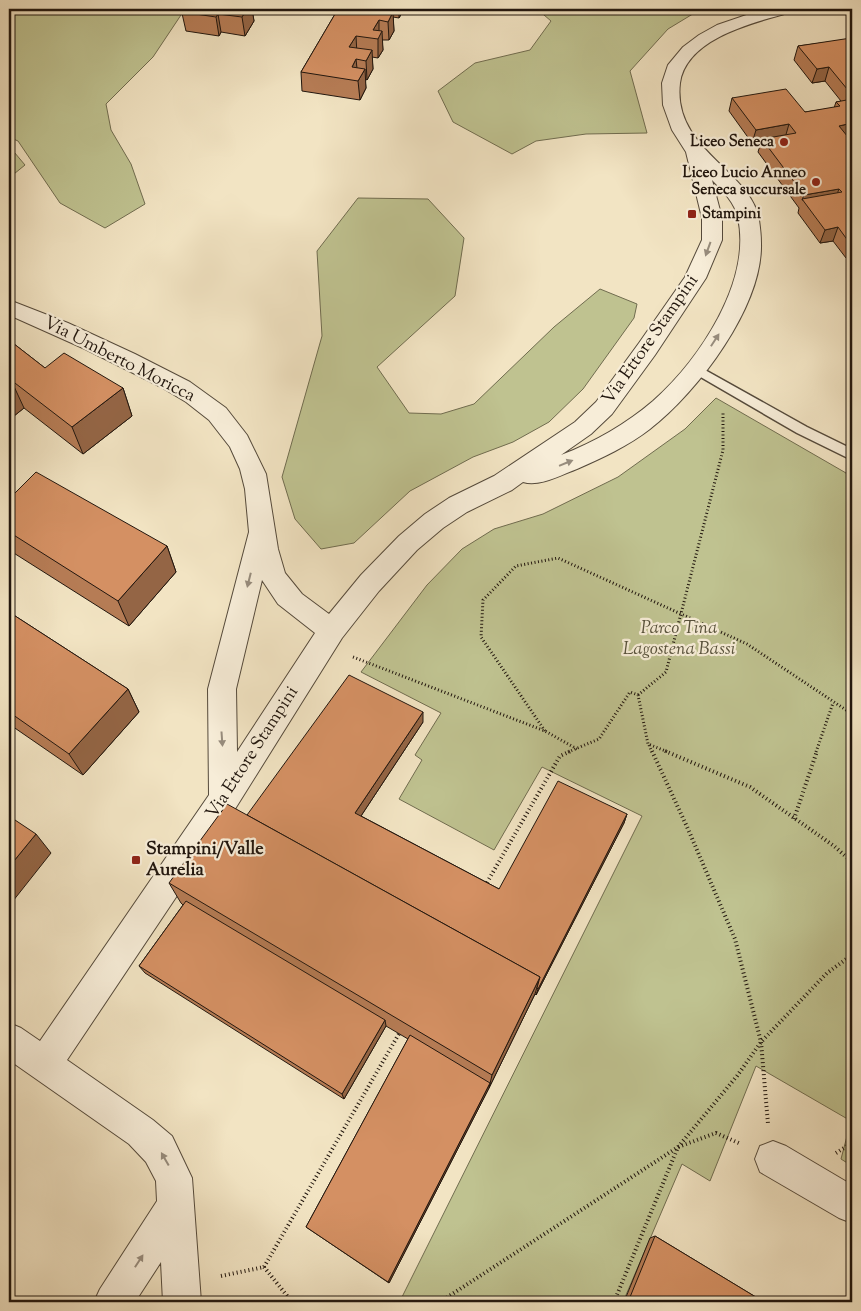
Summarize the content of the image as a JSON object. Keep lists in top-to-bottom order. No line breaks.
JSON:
{"streets":{"street":["Via Ettore Stampini","Via Umberto Moricca"]},"crossings":[["Via Ettore Stampini","Via Umberto Moricca"]],"one_way":["Via Umberto Moricca"],"parks":["Parco Tina Lagostena Bassi"],"places":{"other":["Liceo Seneca","Liceo Lucio Anneo Seneca succursale"],"transit":["Stampini","Stampini/Valle Aurelia"]}}
